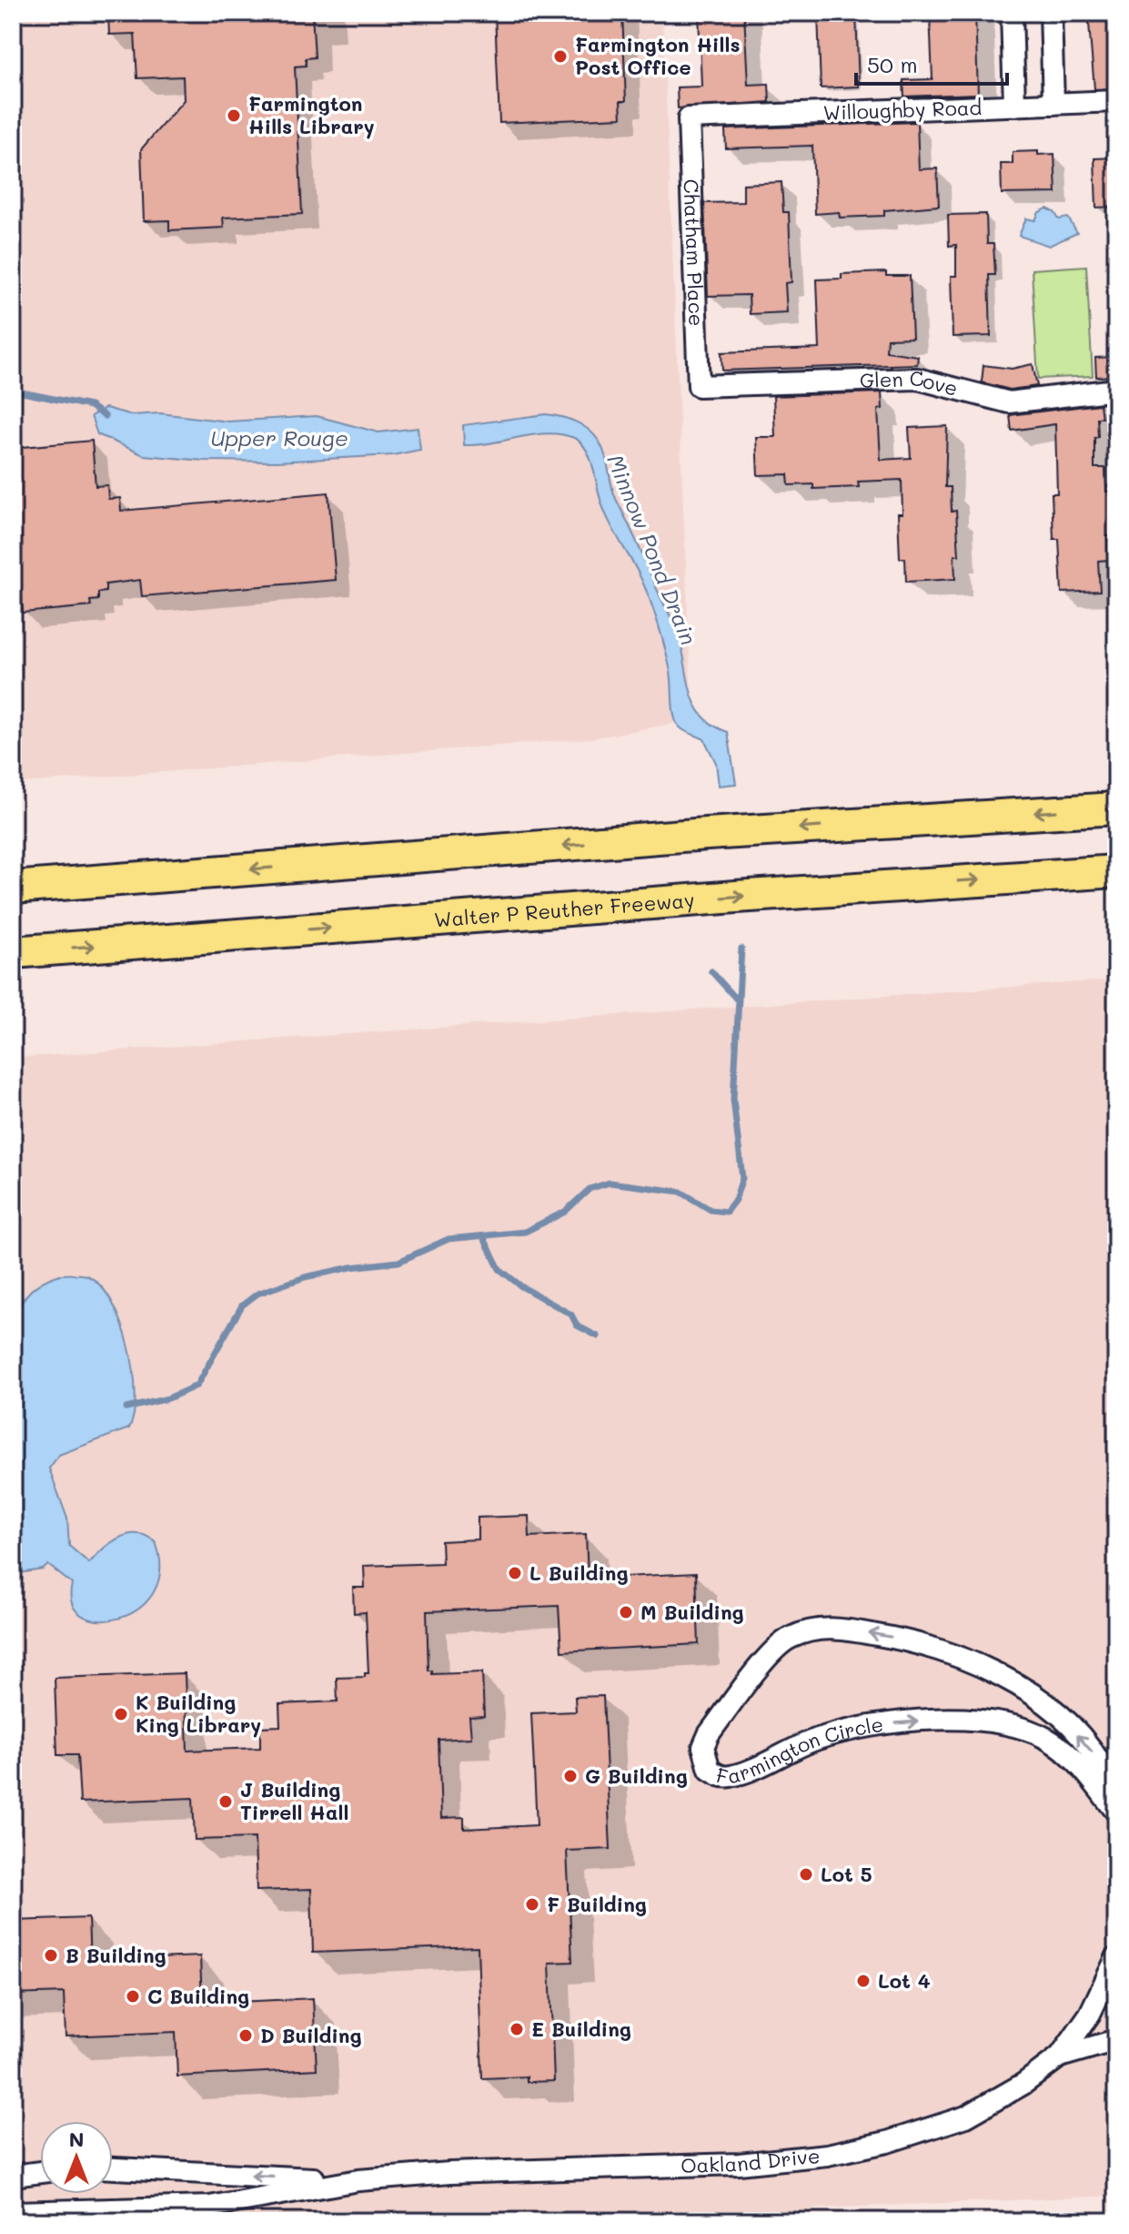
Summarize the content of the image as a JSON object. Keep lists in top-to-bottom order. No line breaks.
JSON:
{"streets":{"highway":["Walter P Reuther Freeway"],"street":["Willoughby Road","Chatham Place","Glen Cove","Farmington Circle","Oakland Drive"]},"crossings":[["Willoughby Road","Chatham Place"],["Chatham Place","Glen Cove"]],"water":["Upper Rouge","Minnow Pond Drain"],"places":["Farmington Hills Post Office","Farmington Hills Library","L Building","M Building","K Building King Library","G Building","J Building Tirrell Hall","Lot 5","F Building","B Building","Lot 4","C Building","E Building","D Building"],"scale_bar":"50 m","north":"top"}
